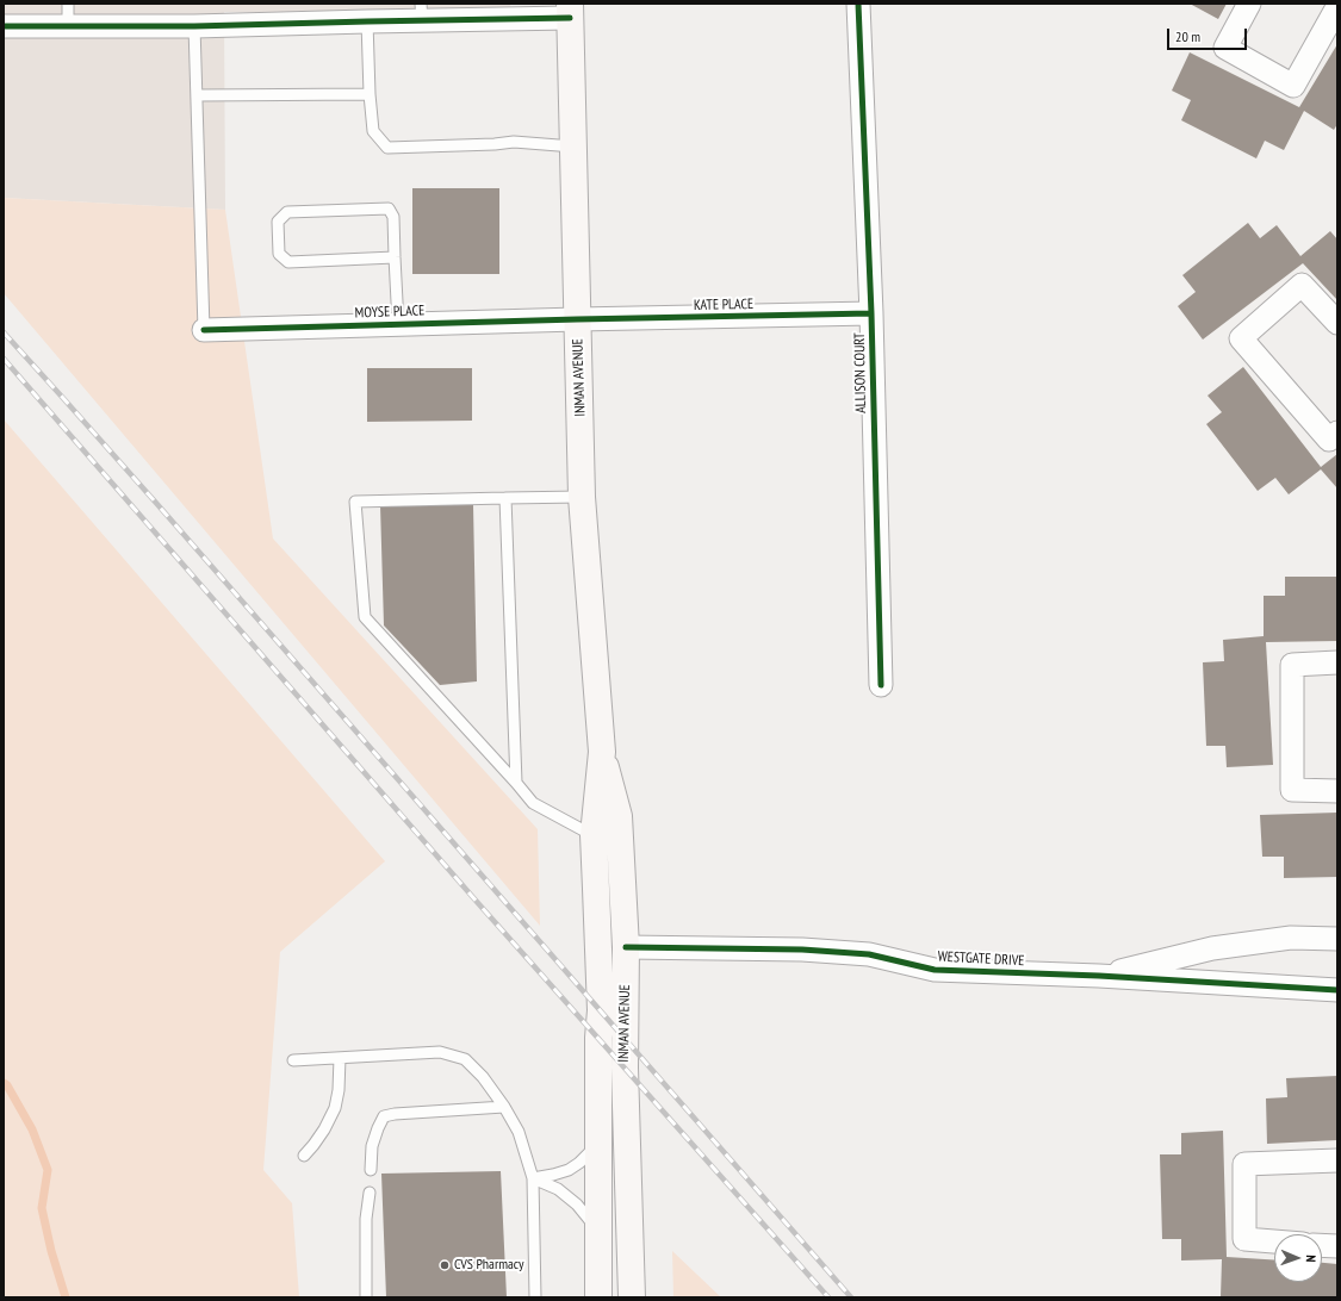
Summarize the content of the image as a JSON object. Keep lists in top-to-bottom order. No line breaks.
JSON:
{"streets":{"main road":["INMAN AVENUE"],"street":["KATE PLACE","MOYSE PLACE","ALLISON COURT","WESTGATE DRIVE"]},"crossings":[["KATE PLACE","MOYSE PLACE"],["KATE PLACE","ALLISON COURT"],["KATE PLACE","INMAN AVENUE"],["MOYSE PLACE","INMAN AVENUE"],["INMAN AVENUE","WESTGATE DRIVE"]],"places":["CVS Pharmacy"],"scale_bar":"20 m","north":"right"}
